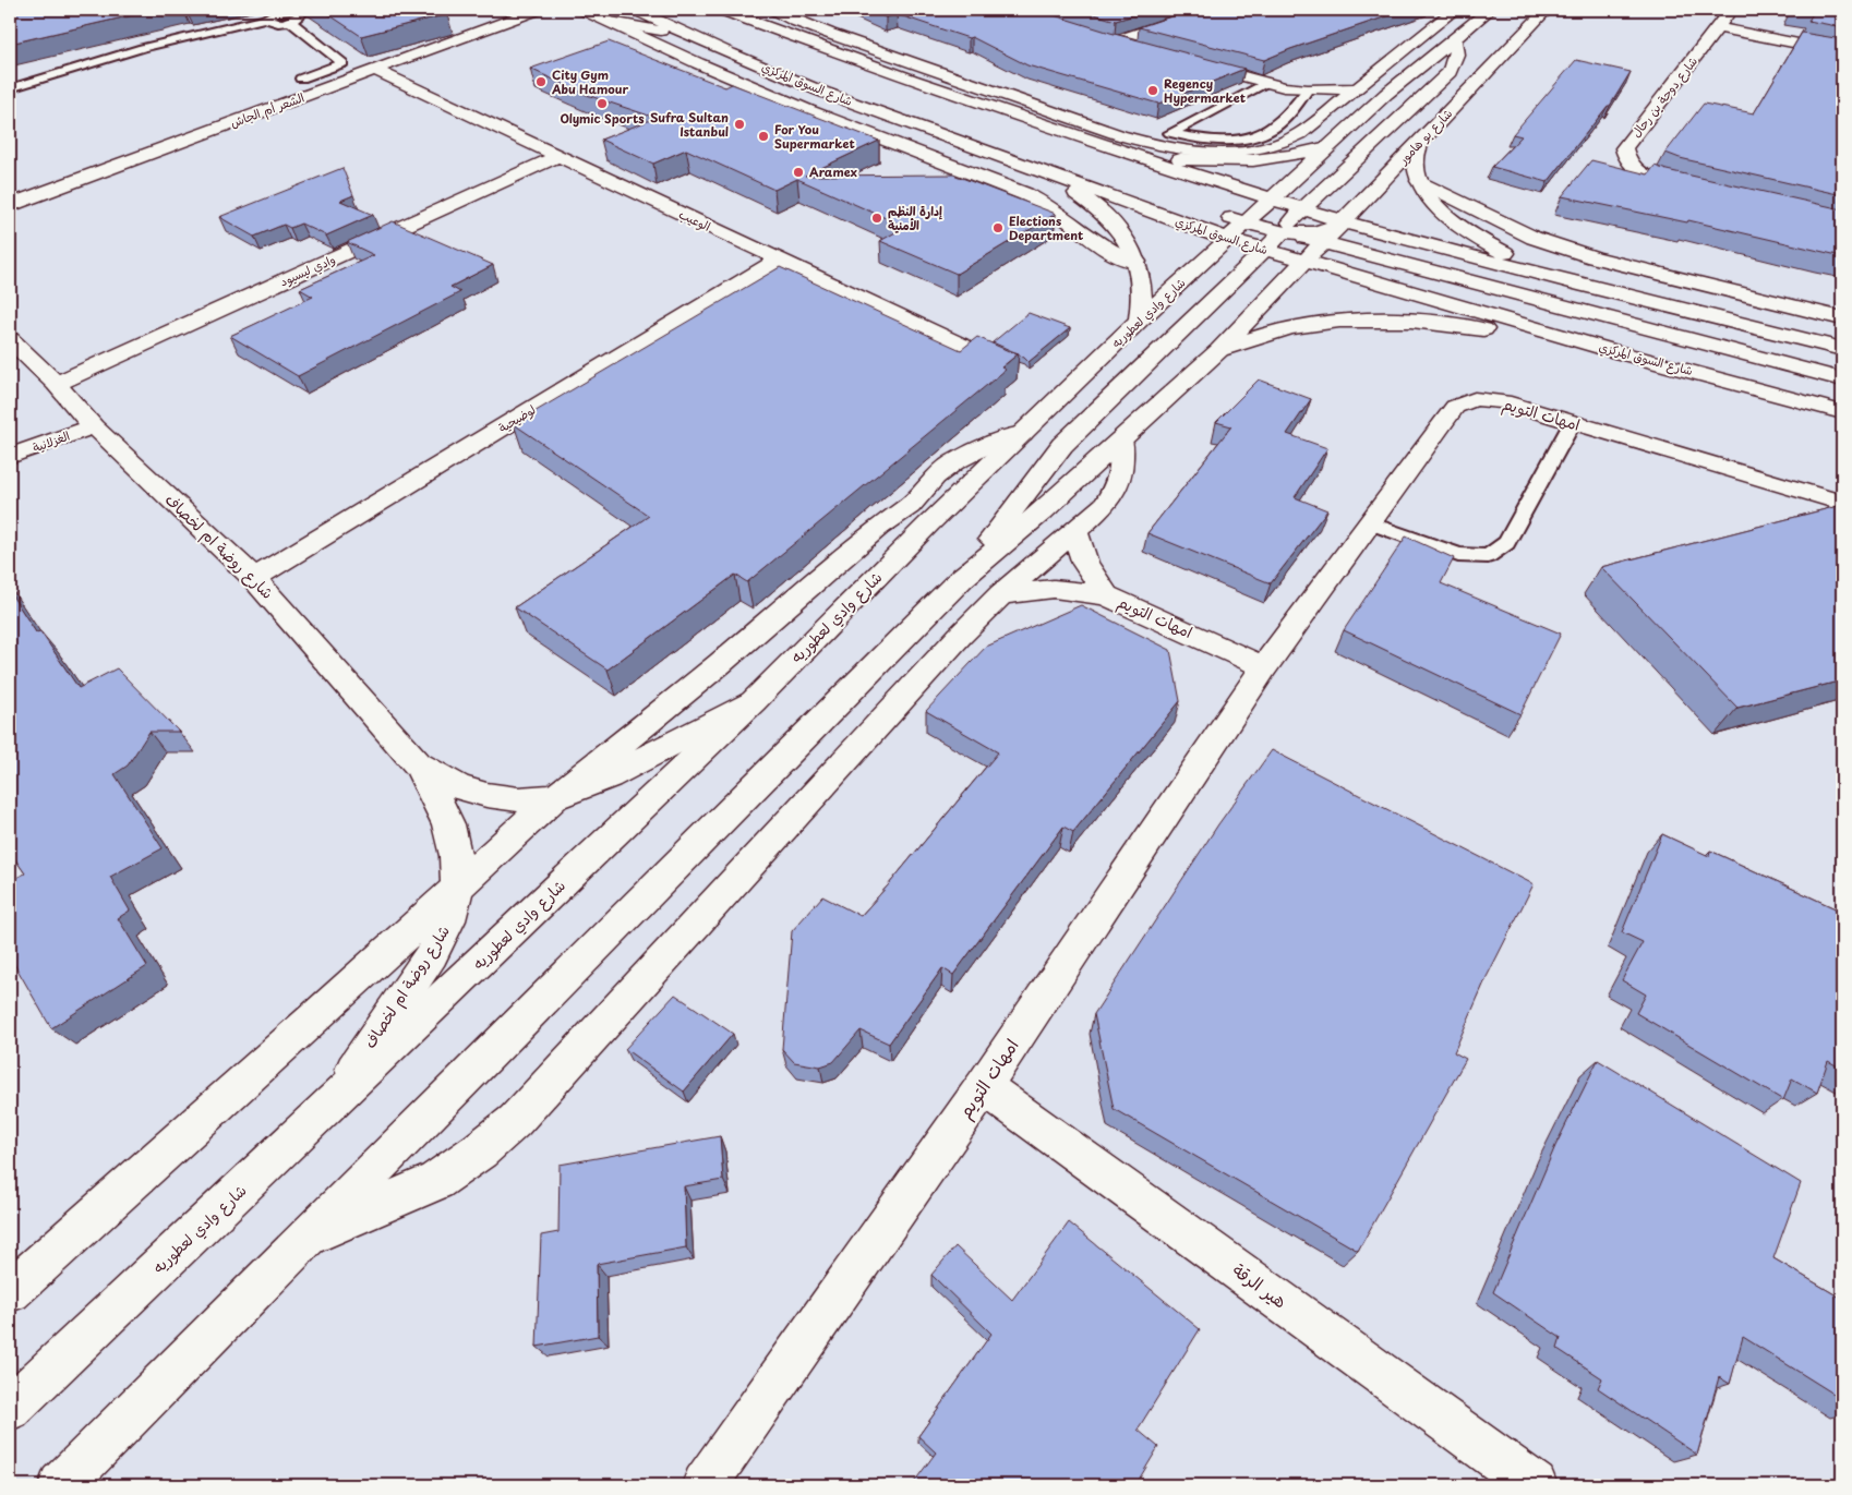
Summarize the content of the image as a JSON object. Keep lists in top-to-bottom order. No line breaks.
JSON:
{"streets":{"street":["شارع السوق المركزي","شارع دوحة بن رحال","الشعر أم الجاش","شارع بو هامور","الوعيب","وادي ليسيود","شارع وادي لعطوريه","امهات التويم","لوضيحية","الغزلانية","شارع روضة ام لخصاف","هير الرقة"]},"crossings":[["شارع السوق المركزي","شارع بو هامور"],["شارع السوق المركزي","شارع وادي لعطوريه"],["الشعر أم الجاش","الوعيب"],["الوعيب","وادي ليسيود"],["الوعيب","لوضيحية"],["وادي ليسيود","شارع روضة ام لخصاف"],["شارع وادي لعطوريه","شارع روضة ام لخصاف"],["امهات التويم","هير الرقة"],["لوضيحية","شارع روضة ام لخصاف"],["الغزلانية","شارع روضة ام لخصاف"]],"places":["City Gym Abu Hamour","Regency Hypermarket","Olymic Sports","Sufra Sultan Istanbul","For You Supermarket","Aramex","إدارة النظم الأمنية","Elections Department"]}
